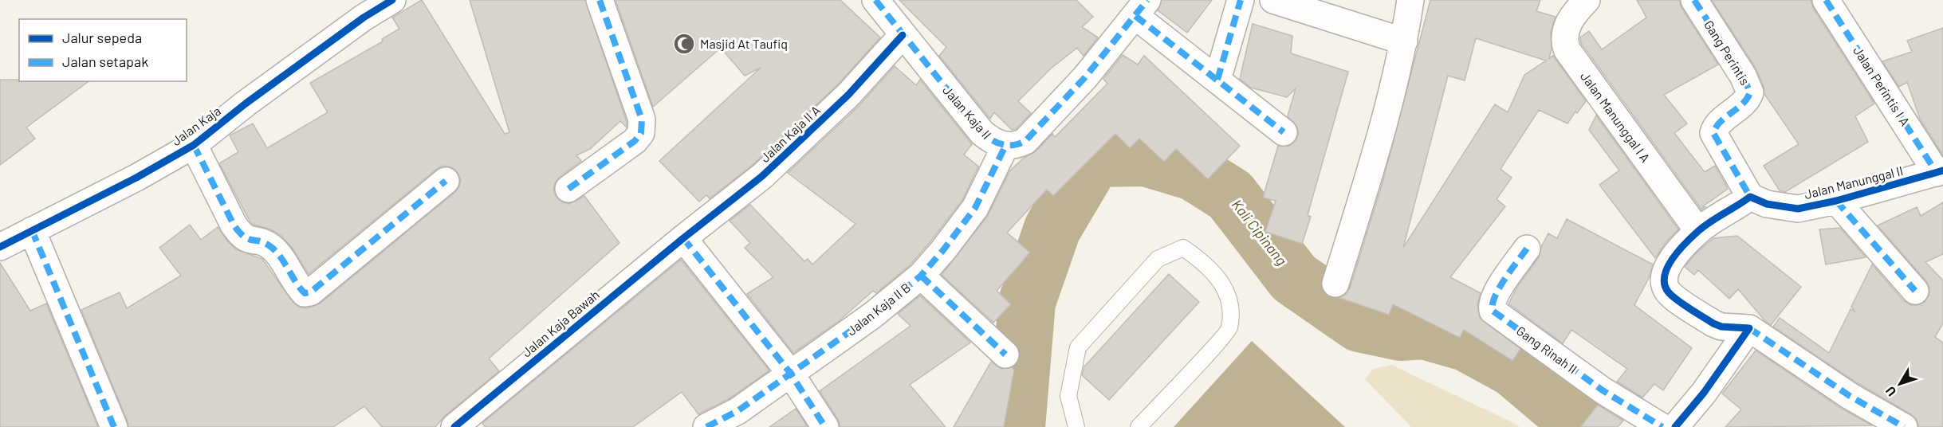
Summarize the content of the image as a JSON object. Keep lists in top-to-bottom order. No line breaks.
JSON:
{"streets":{"street":["Gang Perintis","Jalan Perintis I A","Jalan Kaja II","Jalan Manunggal I A","Jalan Kaja","Jalan Kaja II A","Jalan Manunggal II","Jalan Kaja II B","Jalan Kaja Bawah","Gang Rinah II"]},"crossings":[["Gang Perintis","Jalan Manunggal II"],["Jalan Perintis I A","Jalan Manunggal II"],["Jalan Kaja II","Jalan Kaja II A"],["Jalan Kaja II","Jalan Kaja II B"],["Jalan Kaja II A","Jalan Kaja Bawah"]],"water":["Kali Cipinang"],"places":{"mosque":["Masjid At Taufiq"]},"legend":["Jalur sepeda","Jalan setapak"],"north":"bottom left"}
